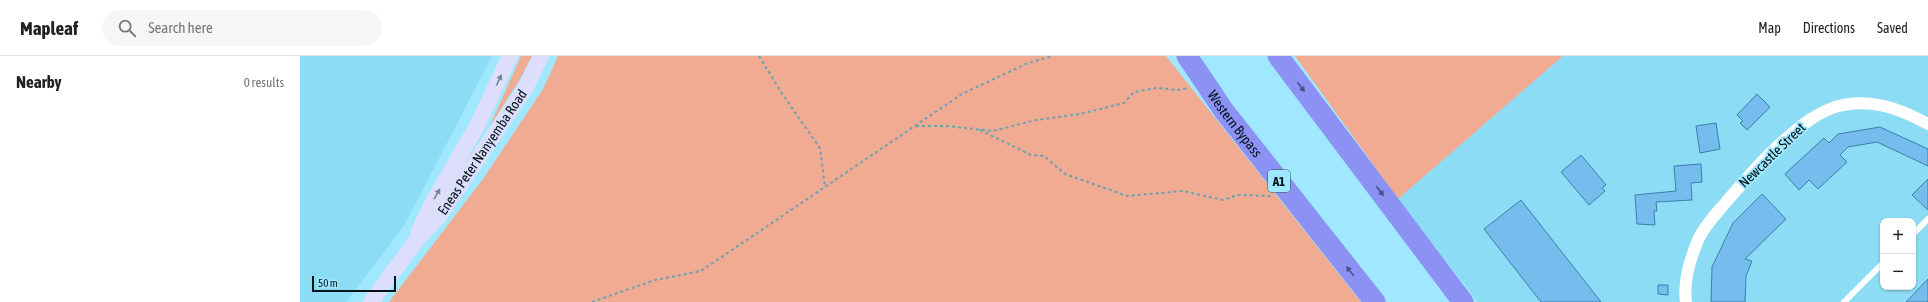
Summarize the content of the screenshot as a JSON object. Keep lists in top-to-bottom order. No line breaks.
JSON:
{"streets":{"highway":["Western Bypass","A1"],"main road":["Eneas Peter Nanyemba Road"],"street":["Newcastle Street"]},"scale_bar":"50 m","page":{"header":"Mapleaf","search":"Search here","nav":["Map","Directions","Saved"],"heading":["Nearby","0 results"],"map_buttons":["+","−"],"scale":"50 m"}}
